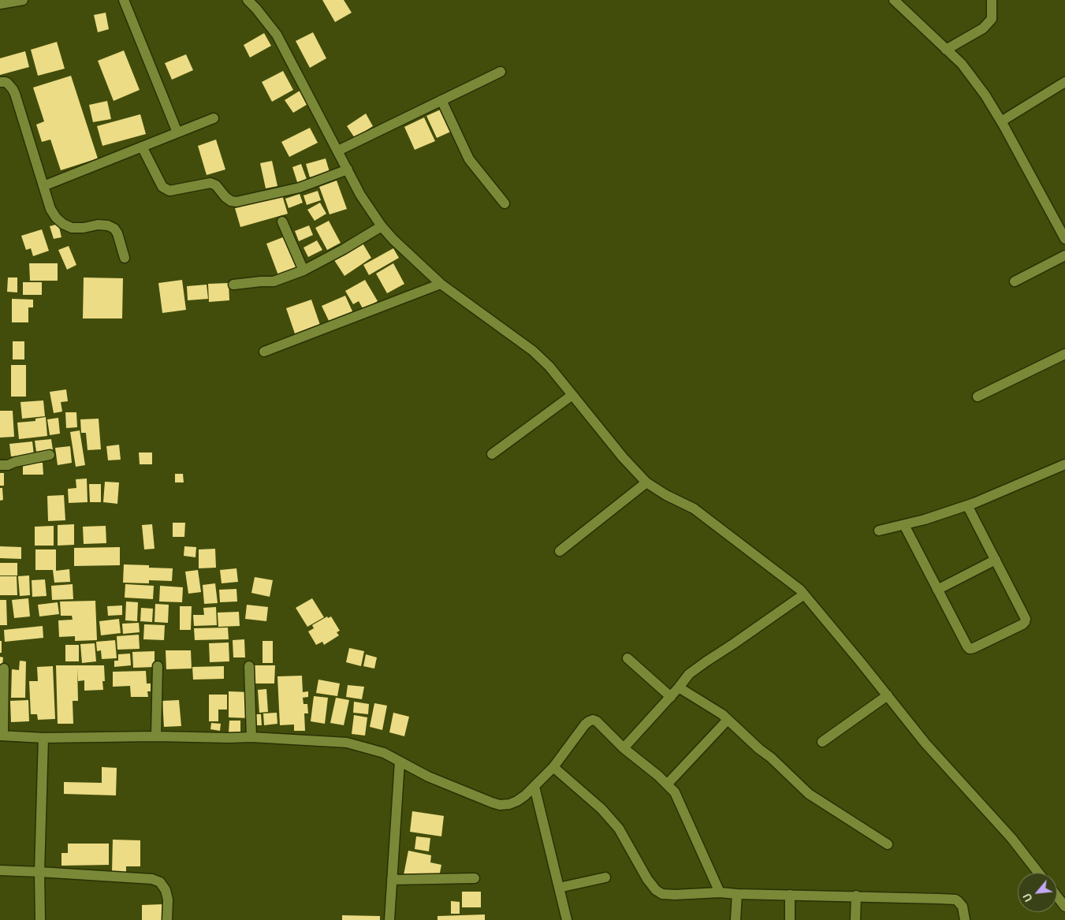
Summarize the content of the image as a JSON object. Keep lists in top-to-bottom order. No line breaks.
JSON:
{"north":"bottom left"}
